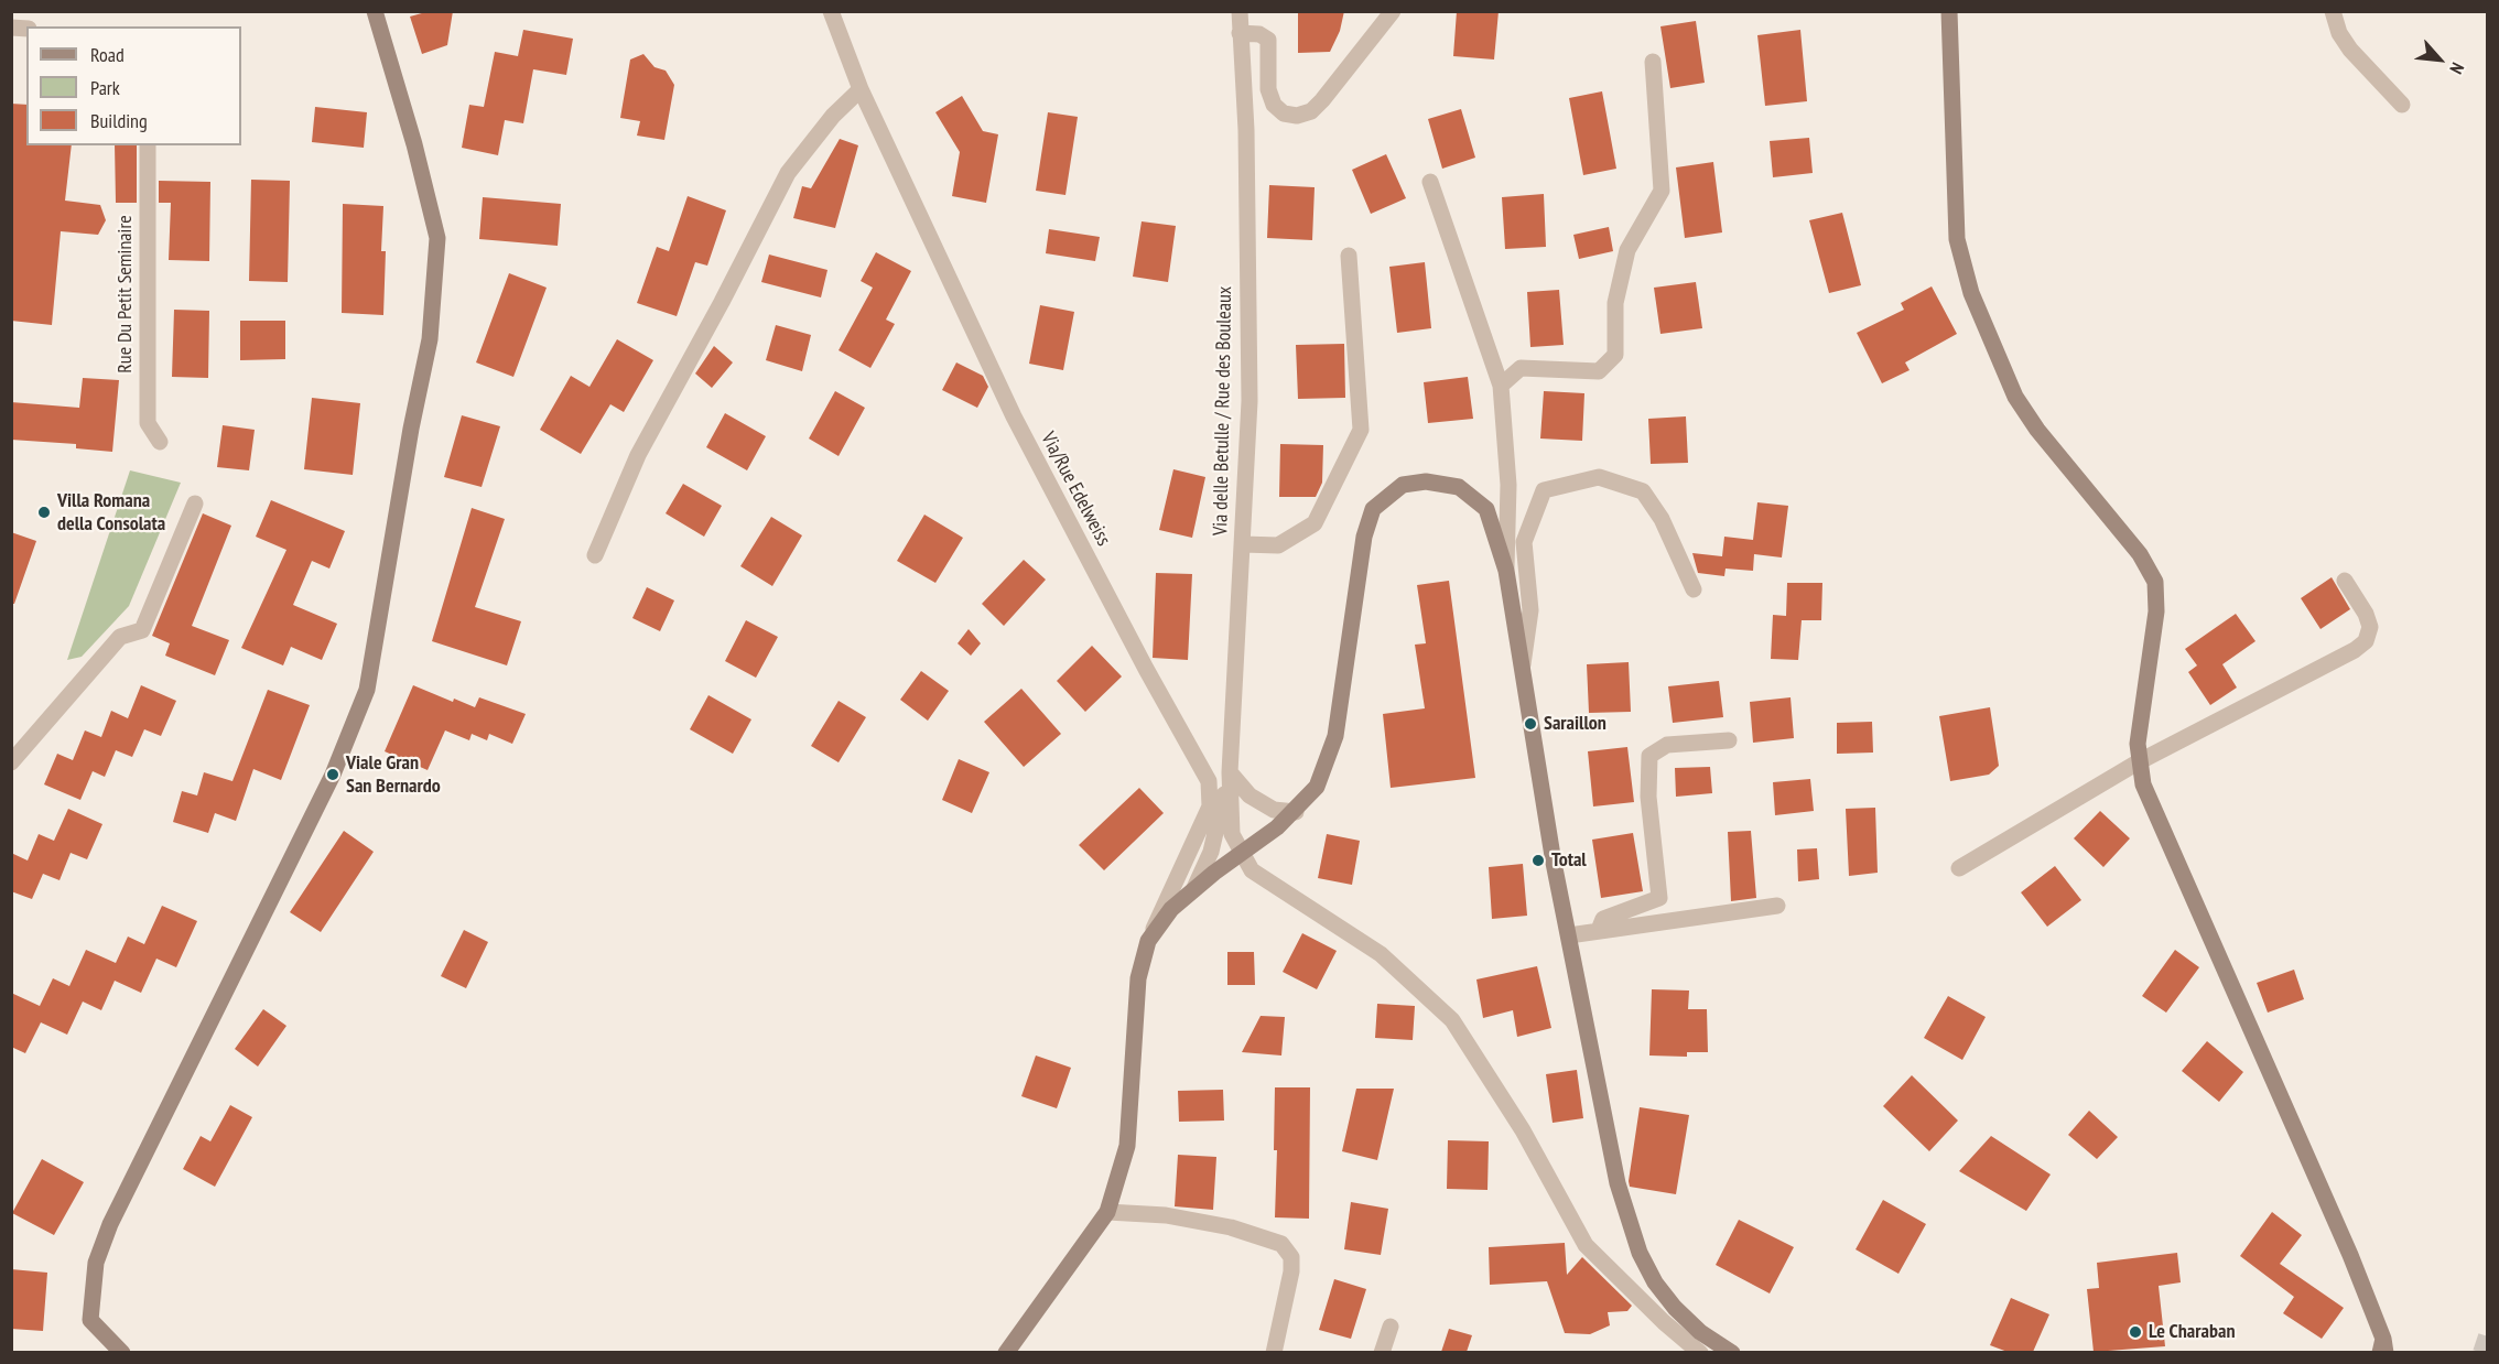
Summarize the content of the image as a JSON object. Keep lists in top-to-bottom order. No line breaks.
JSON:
{"streets":{"street":["Rue Du Petit Seminaire","Via delle Betulle / Rue des Bouleaux","Via/Rue Edelweiss"]},"places":["Villa Romana della Consolata","Saraillon","Viale Gran San Bernardo","Total","Le Charaban"],"legend":["Road","Park","Building"],"north":"bottom right"}
